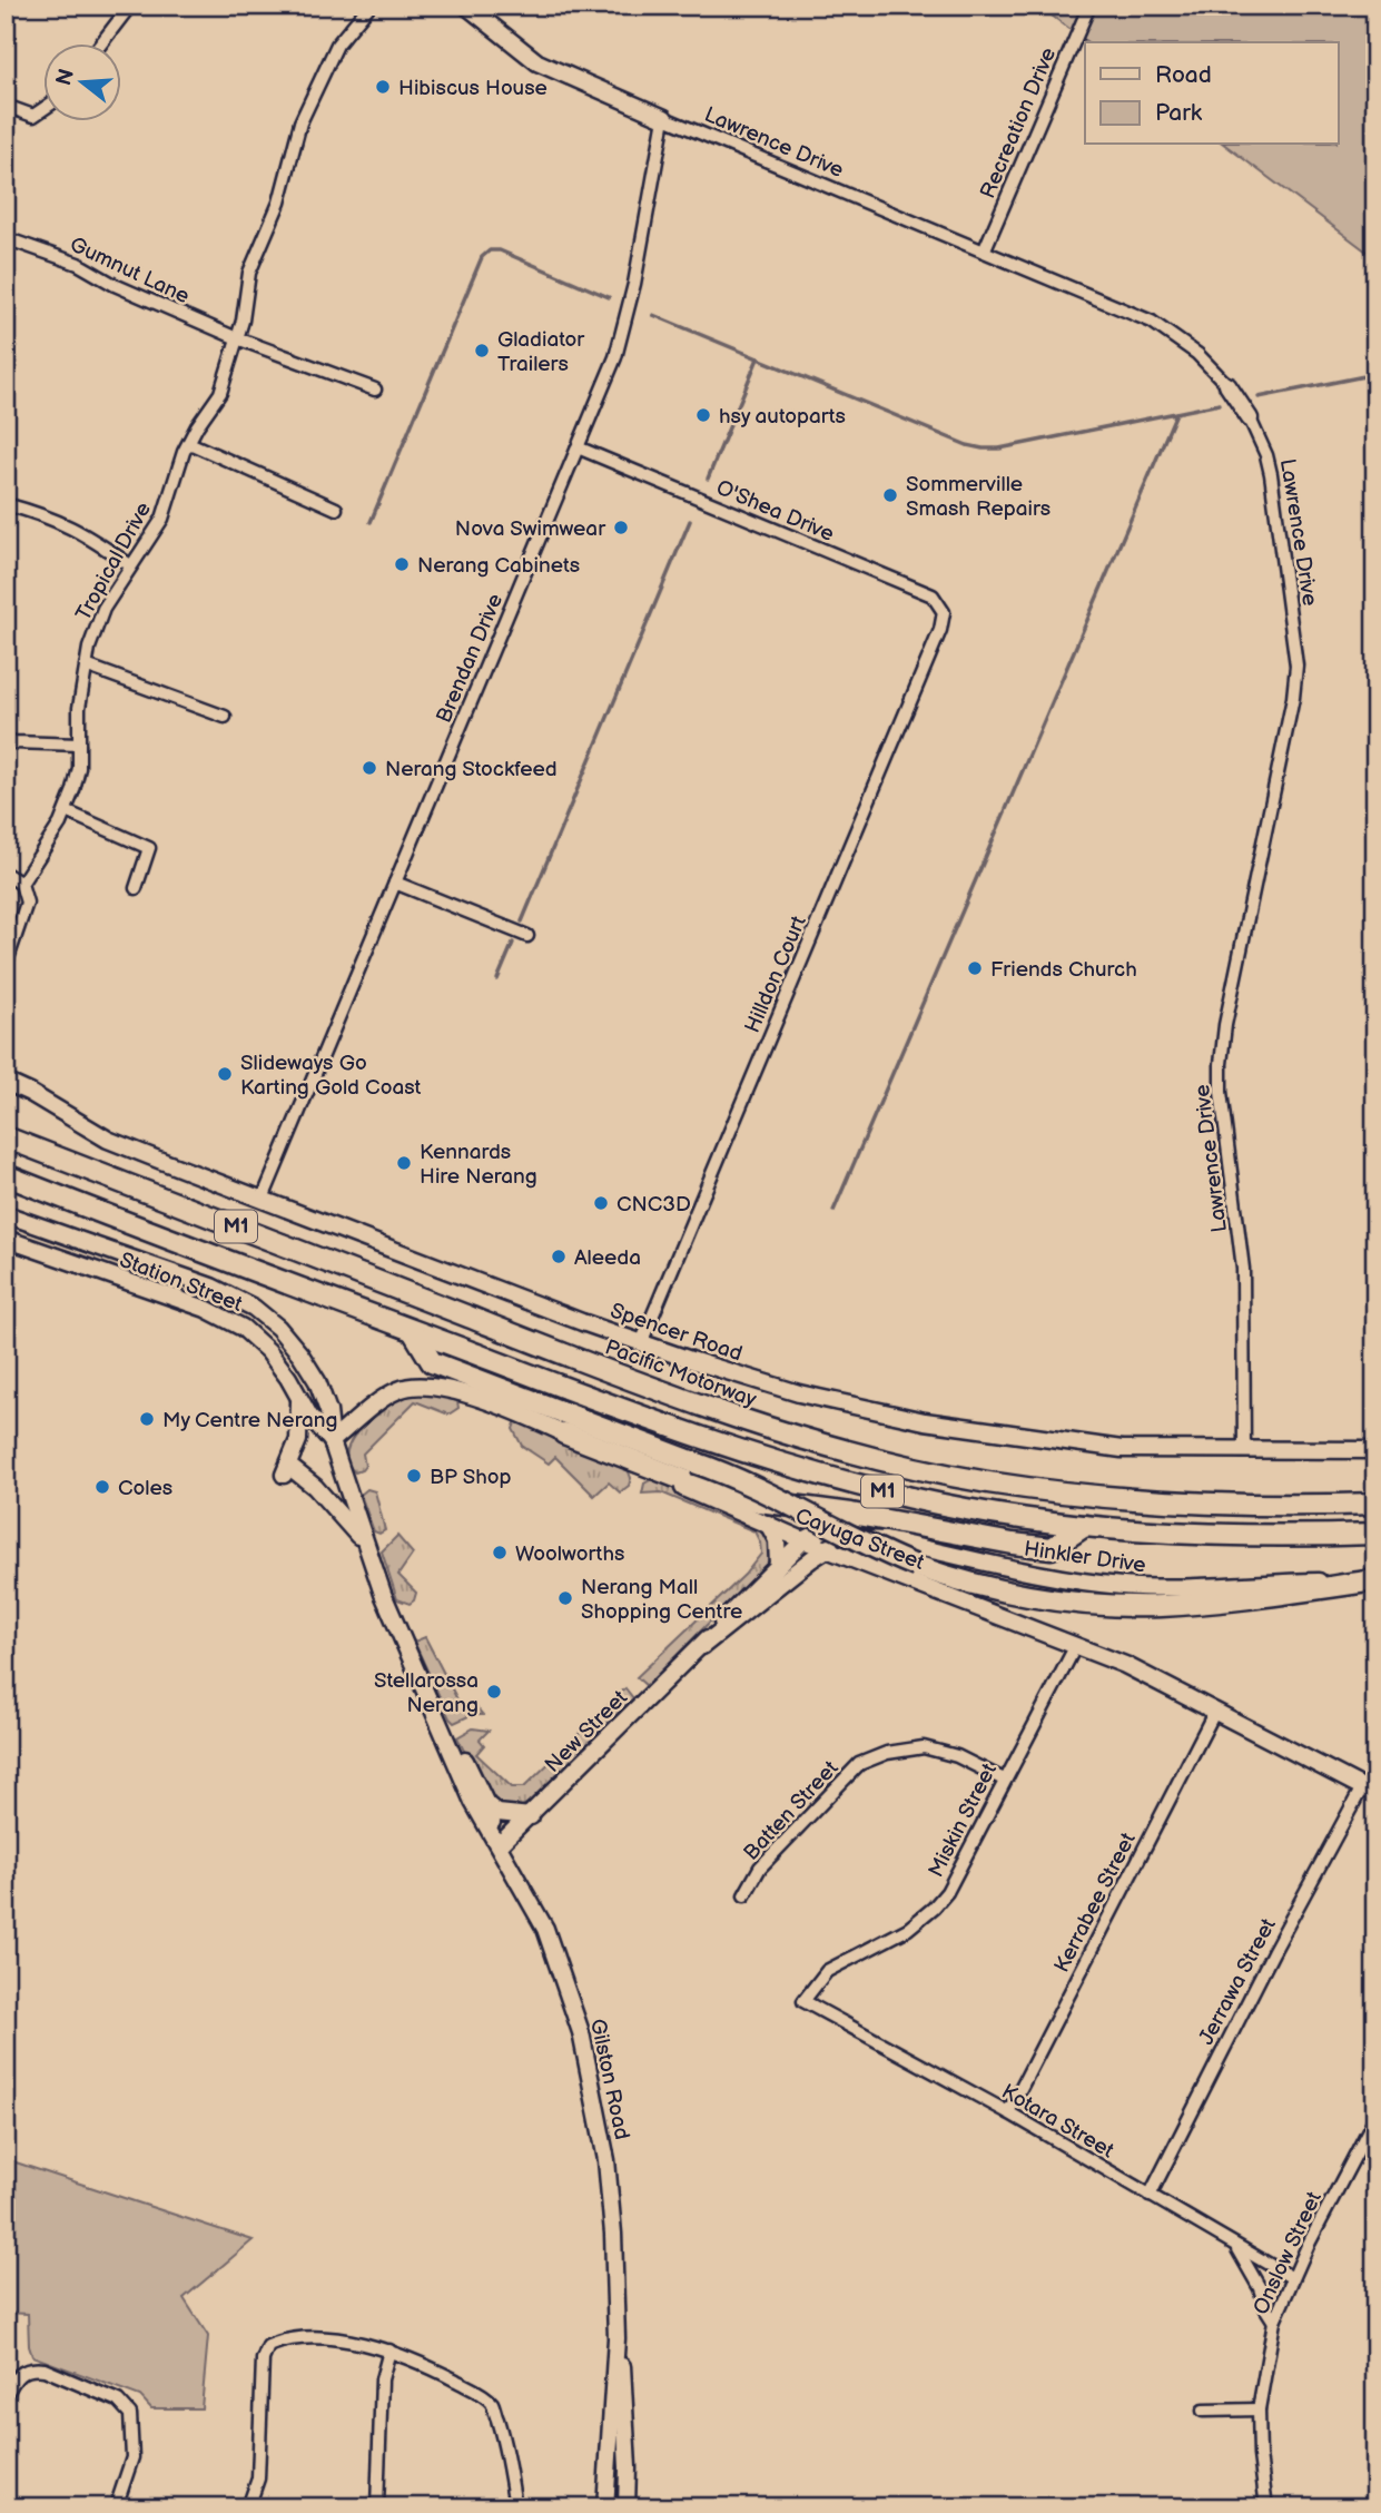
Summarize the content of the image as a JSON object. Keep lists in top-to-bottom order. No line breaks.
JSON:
{"streets":{"highway":["M1","Pacific Motorway"],"street":["Recreation Drive","Lawrence Drive","Gumnut Lane","O'Shea Drive","Tropical Drive","Brendan Drive","Hilldon Court","Station Street","Spencer Road","Cayuga Street","Hinkler Drive","New Street","Batten Street","Miskin Street","Kerrabee Street","Jerrawa Street","Gilston Road","Kotara Street","Onslow Street"]},"crossings":[["Recreation Drive","Lawrence Drive"],["Lawrence Drive","Brendan Drive"],["Lawrence Drive","Spencer Road"],["Gumnut Lane","Tropical Drive"],["O'Shea Drive","Brendan Drive"],["O'Shea Drive","Hilldon Court"],["Brendan Drive","Spencer Road"],["Hilldon Court","Spencer Road"],["Station Street","Cayuga Street"],["Station Street","Gilston Road"],["Cayuga Street","Hinkler Drive"],["Cayuga Street","New Street"],["Cayuga Street","Miskin Street"],["Cayuga Street","Kerrabee Street"],["Cayuga Street","Jerrawa Street"],["Cayuga Street","Gilston Road"],["Hinkler Drive","New Street"],["New Street","Gilston Road"],["Batten Street","Miskin Street"],["Miskin Street","Kotara Street"],["Kerrabee Street","Kotara Street"],["Jerrawa Street","Kotara Street"],["Kotara Street","Onslow Street"]],"places":["Hibiscus House","Gladiator Trailers","hsy autoparts","Sommerville Smash Repairs","Nova Swimwear","Nerang Cabinets","Nerang Stockfeed","Friends Church","Slideways Go Karting Gold Coast","Kennards Hire Nerang","CNC3D","Aleeda","My Centre Nerang","BP Shop","Coles","Woolworths","Nerang Mall Shopping Centre","Stellarossa Nerang"],"legend":["Road","Park"],"north":"left"}
